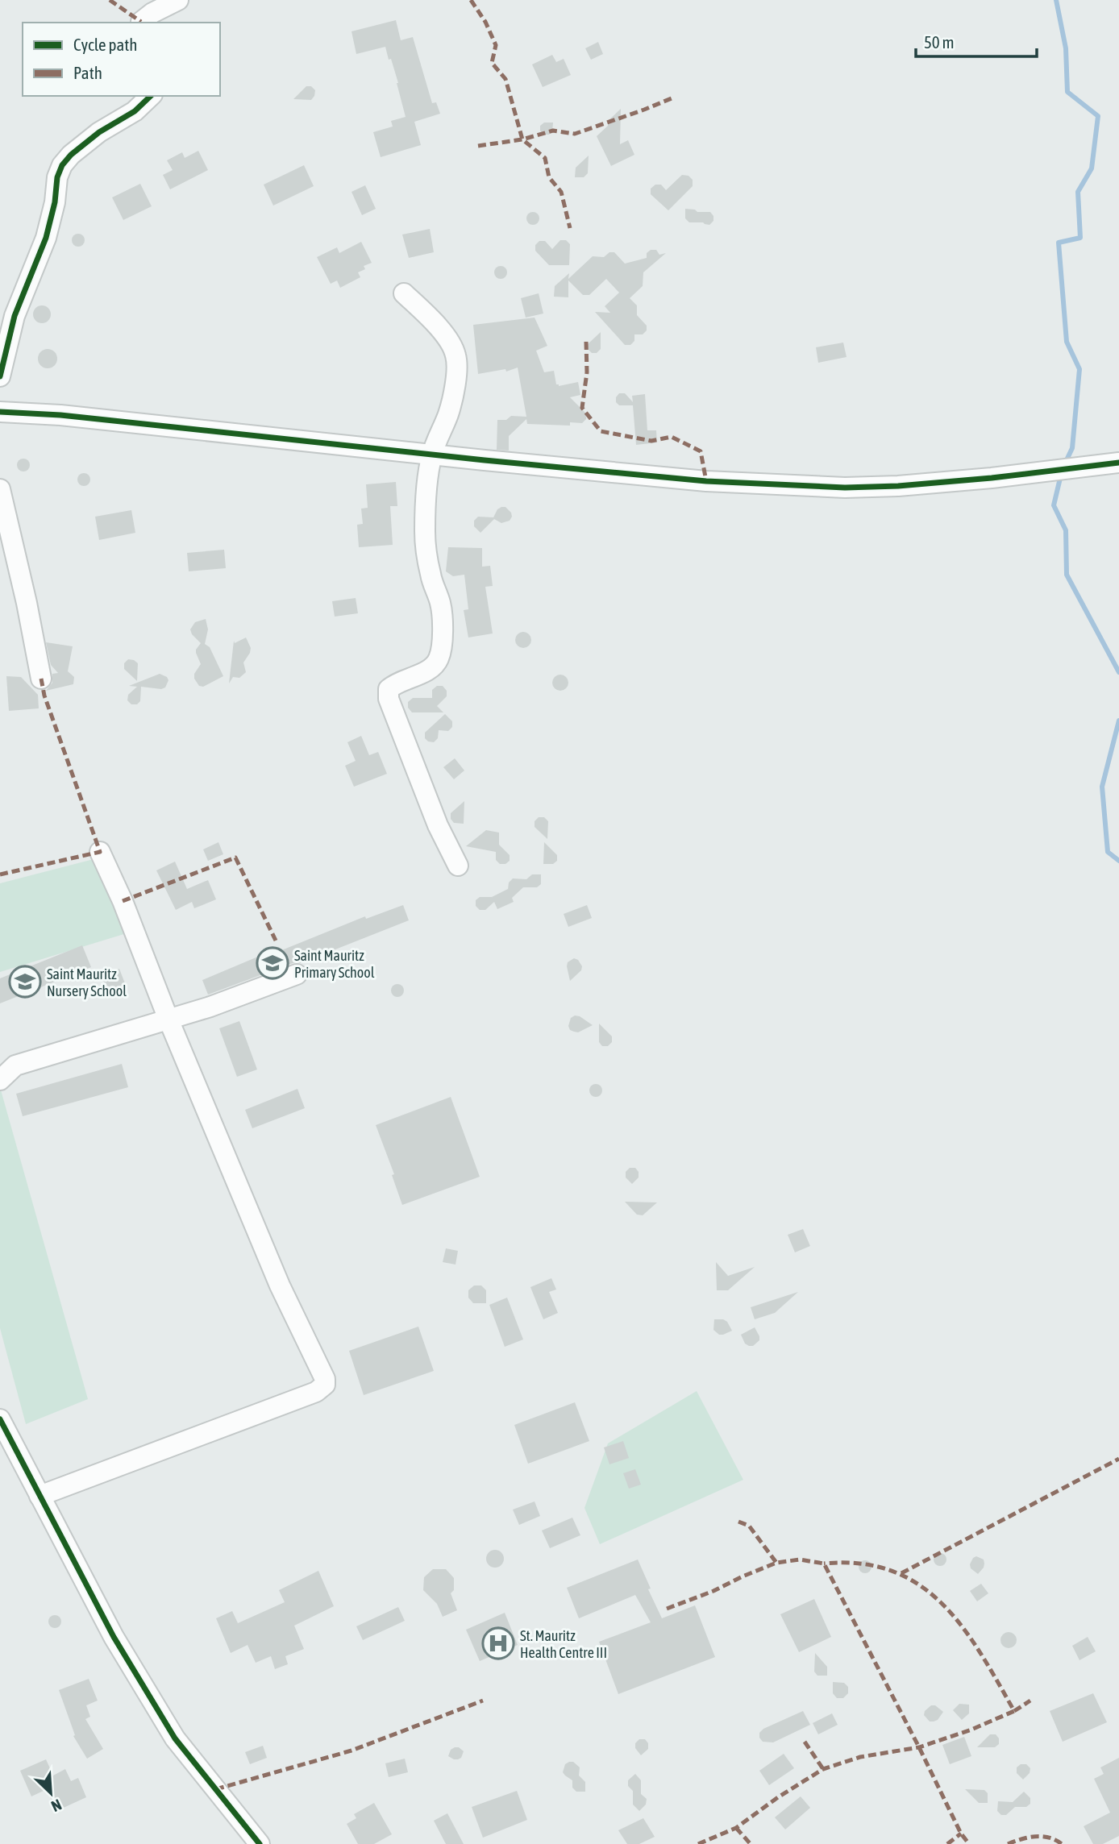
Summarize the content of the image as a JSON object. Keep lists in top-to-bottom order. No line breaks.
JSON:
{"places":{"school or university":["Saint Mauritz Primary School","Saint Mauritz Nursery School"],"hospital":["St. Mauritz Health Centre III"]},"legend":["Cycle path","Path"],"scale_bar":"50 m","north":"bottom right"}
